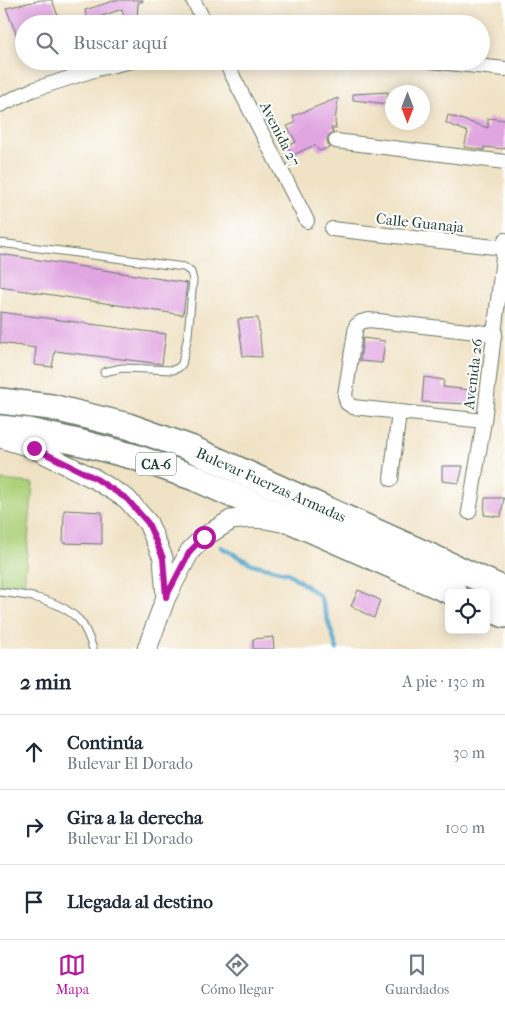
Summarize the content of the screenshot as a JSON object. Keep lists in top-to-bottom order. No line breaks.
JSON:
{"streets":{"highway":["CA-6","Bulevar Fuerzas Armadas"],"street":["Avenida 27","Calle Guanaja","Avenida 26"]},"crossings":[["Calle Guanaja","Avenida 26"]],"north":"bottom","page":{"search":"Buscar aquí","heading":["2 min","A pie · 130 m"],"list":[["Continúa","Bulevar El Dorado","30 m"],["Gira a la derecha","Bulevar El Dorado","100 m"],"Llegada al destino"],"nav":["Mapa","Cómo llegar","Guardados"]}}
